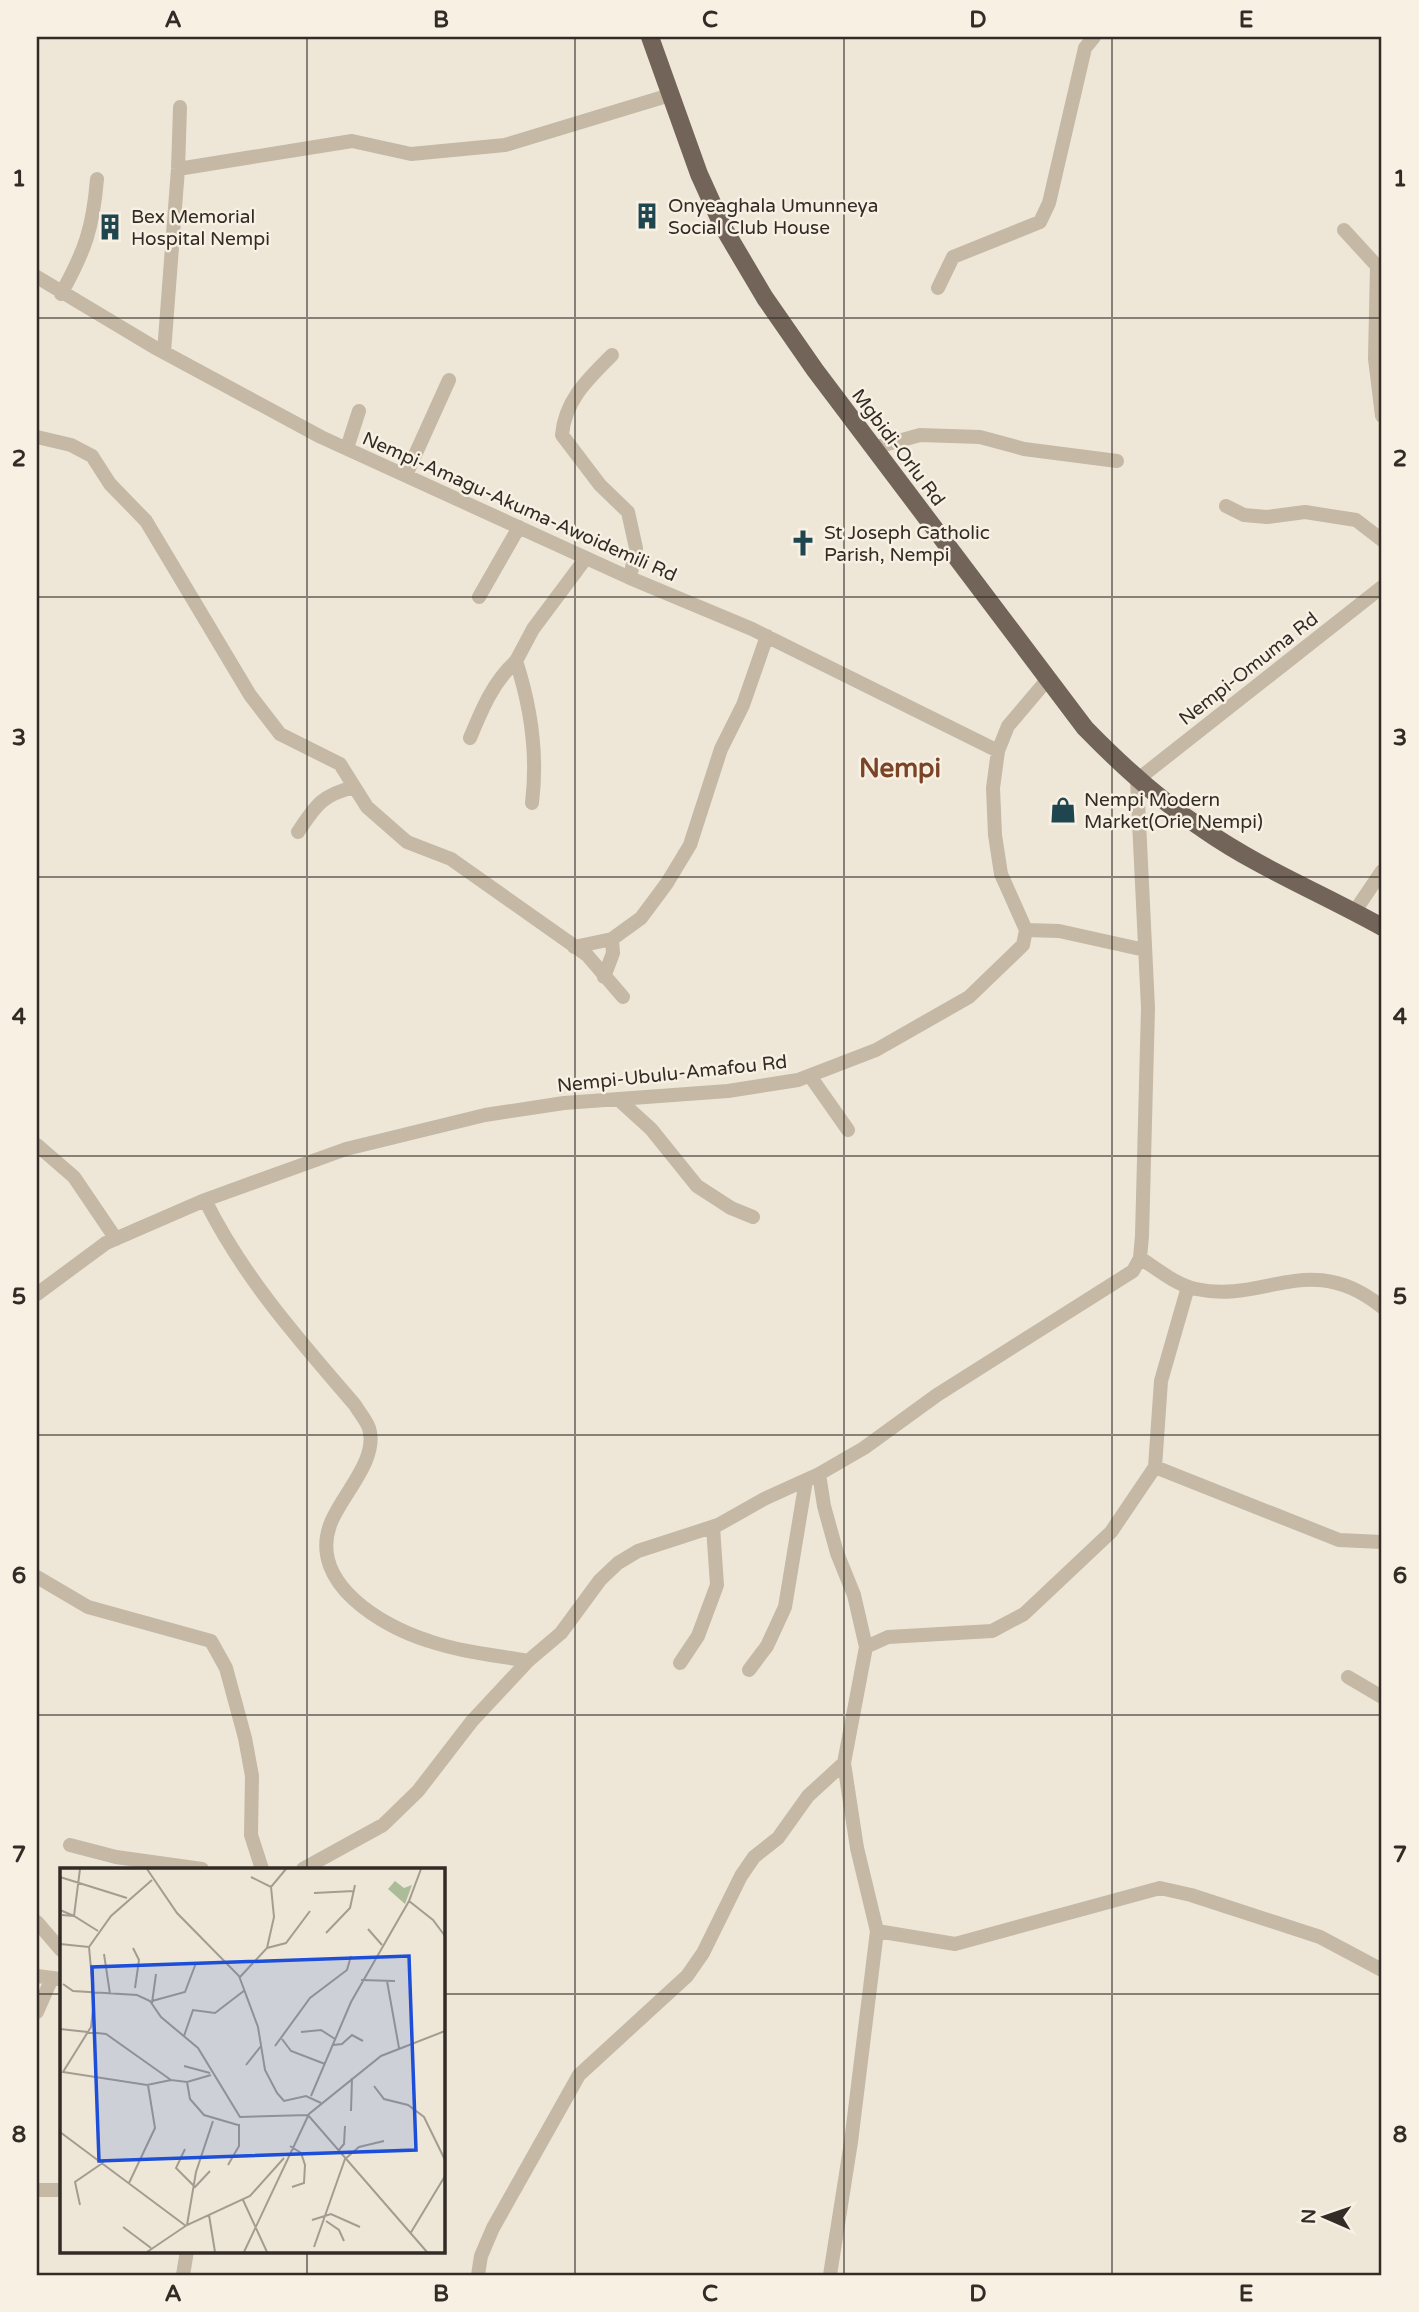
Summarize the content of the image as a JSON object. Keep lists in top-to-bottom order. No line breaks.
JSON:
{"streets":{"main road":["Mgbidi-Orlu Rd"],"street":["Nempi-Amagu-Akuma-Awoidemili Rd","Nempi-Omuma Rd","Nempi-Ubulu-Amafou Rd"]},"crossings":[["Mgbidi-Orlu Rd","Nempi-Omuma Rd"]],"districts":["Nempi"],"places":{"building":["Onyeaghala Umunneya Social Club House","Bex Memorial Hospital Nempi"],"church":["St Joseph Catholic Parish, Nempi"],"shop":["Nempi Modern Market(Orie Nempi)"]},"north":"left","grid":{"columns":["A","B","C","D","E"],"rows":["1","2","3","4","5","6","7","8"]}}
